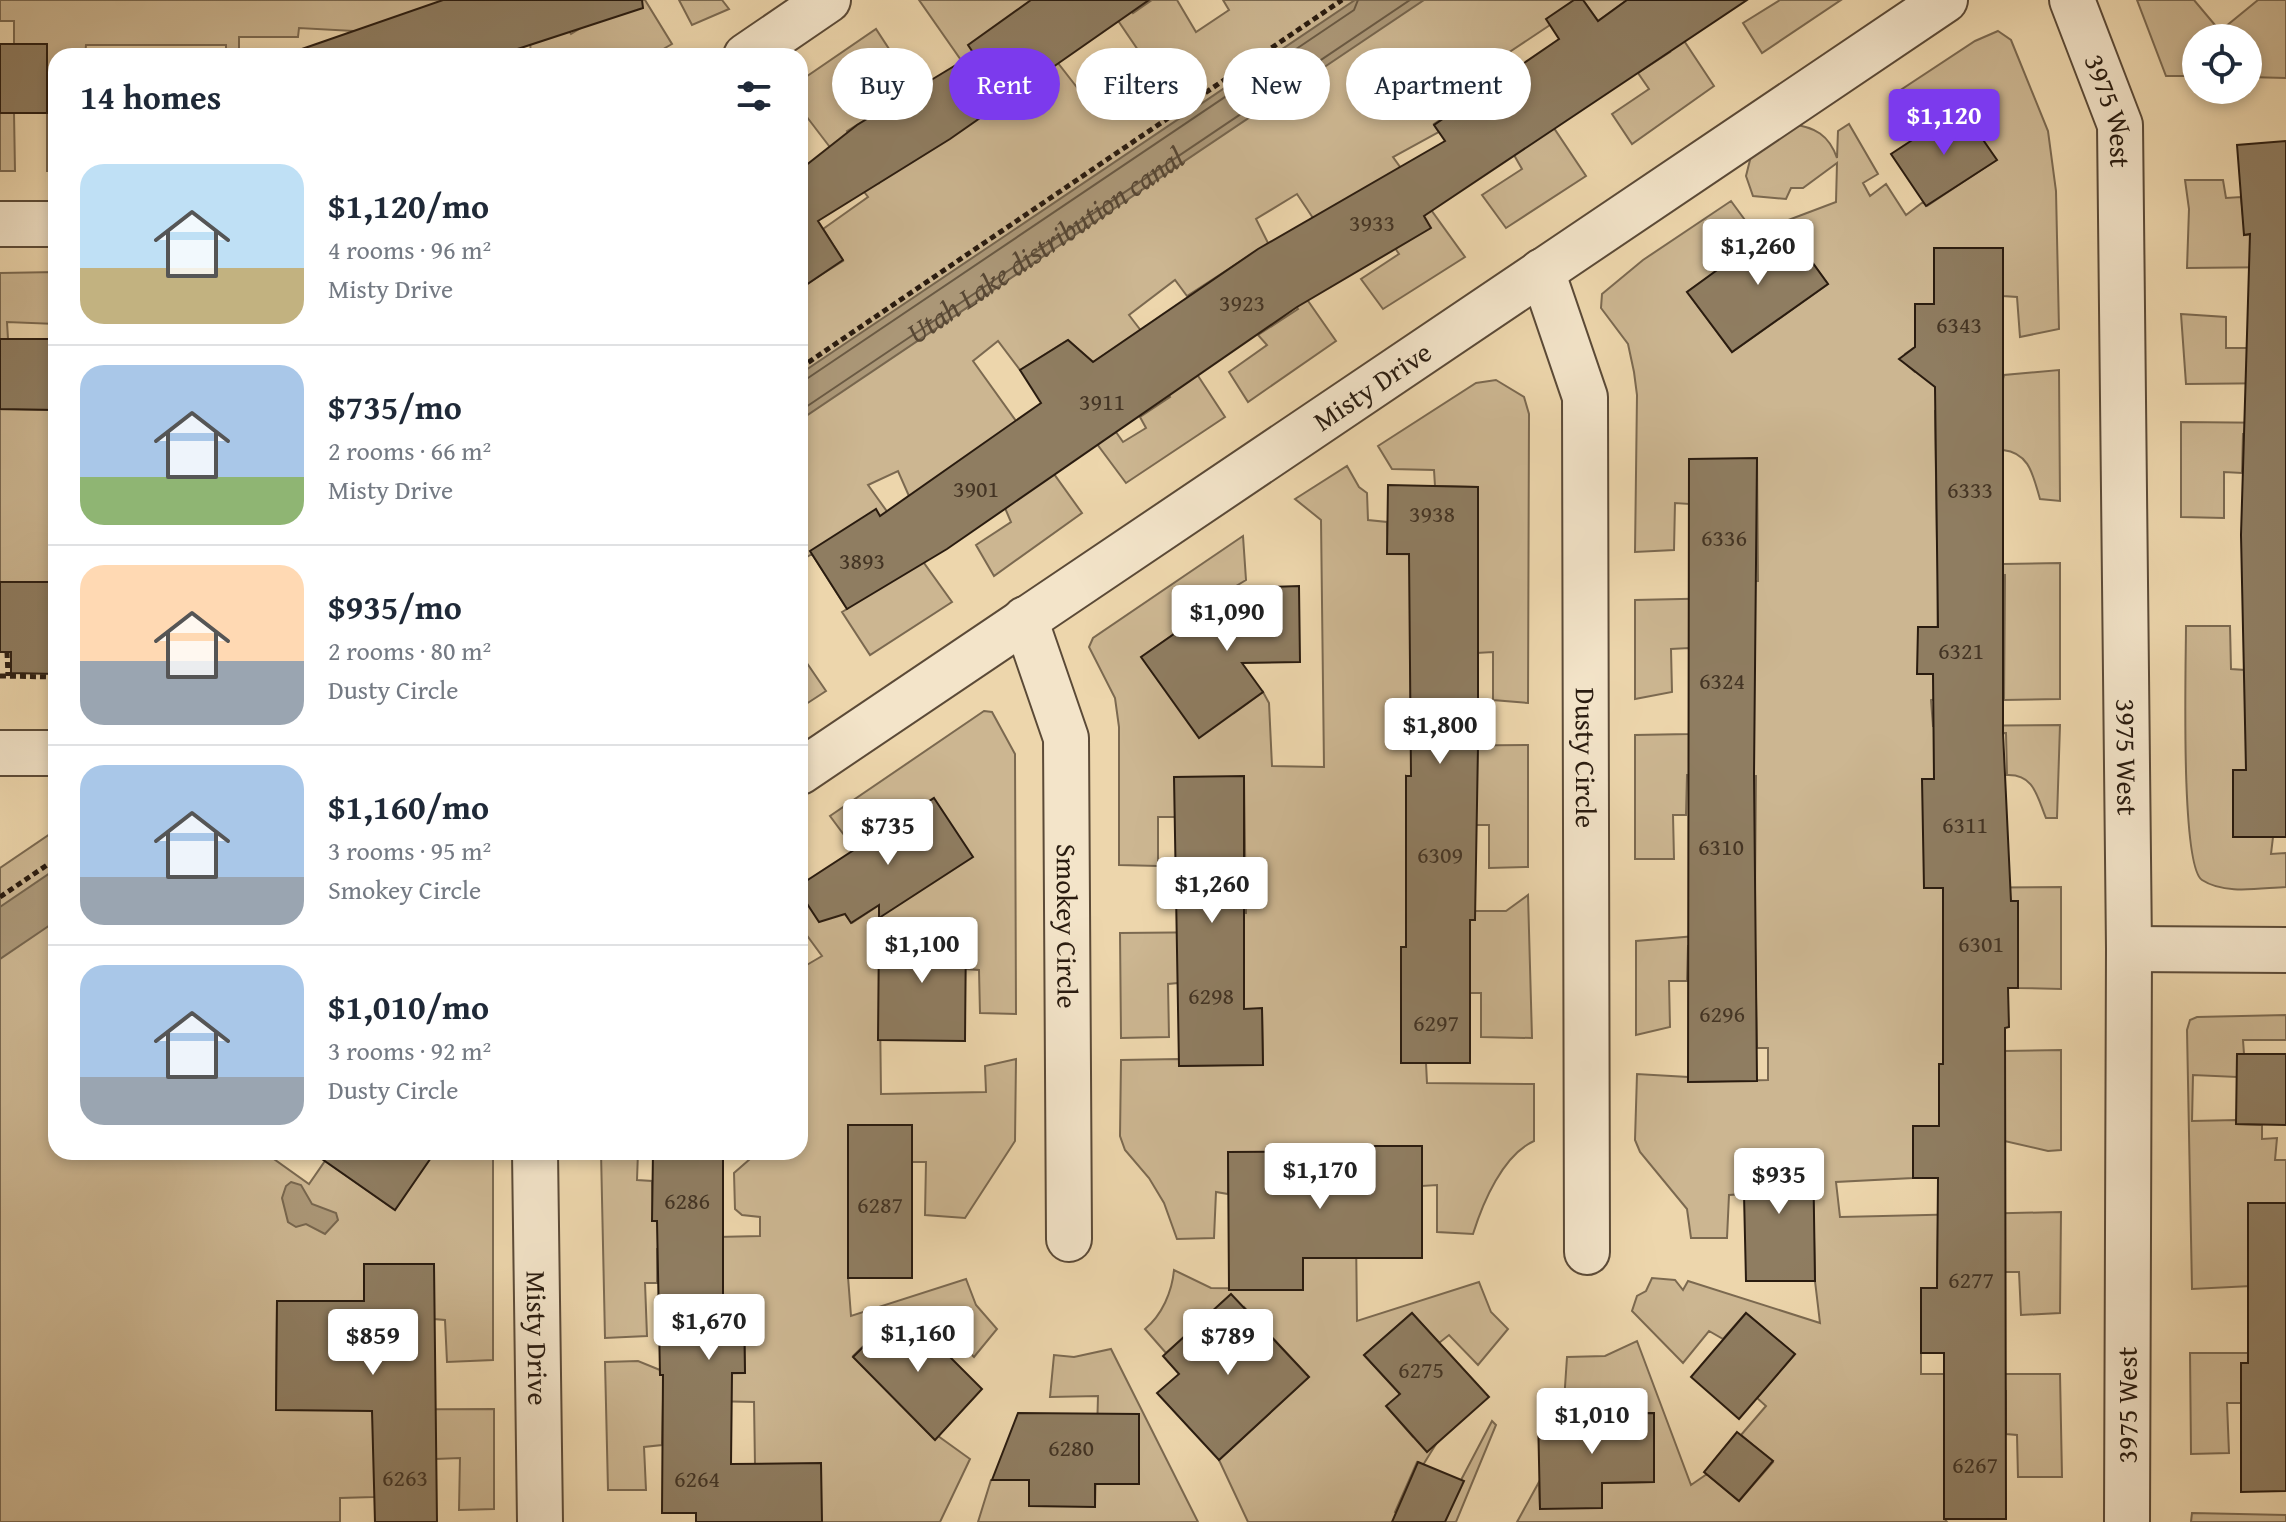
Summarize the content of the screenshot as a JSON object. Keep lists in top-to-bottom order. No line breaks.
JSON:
{"streets":{"street":["3975 West","Misty Drive","Dusty Circle","Smokey Circle"]},"crossings":[["Misty Drive","Dusty Circle"],["Misty Drive","Smokey Circle"]],"water":["Utah Lake distribution canal"],"house_numbers":["3933","3923","6343","3911","3901","6333","3938","6336","3893","6321","6324","6311","6310","6309","6301","6298","6296","6297","6286","6287","6277","6275","6280","6267","6263","6264"],"page":{"chip":["Buy","Rent","Filters","New","Apartment"],"heading":"14 homes","price":["$1,120","$1,260","$1,090","$1,800","$735","$1,260","$1,100","$1,170","$935","$1,670","$1,160","$859","$789","$1,010"],"list":[{"name":"$1,120/mo","note":"4 rooms · 96 m² · Misty Drive"},{"name":"$735/mo","note":"2 rooms · 66 m² · Misty Drive"},{"name":"$935/mo","note":"2 rooms · 80 m² · Dusty Circle"},{"name":"$1,160/mo","note":"3 rooms · 95 m² · Smokey Circle"},{"name":"$1,010/mo","note":"3 rooms · 92 m² · Dusty Circle"}]}}
